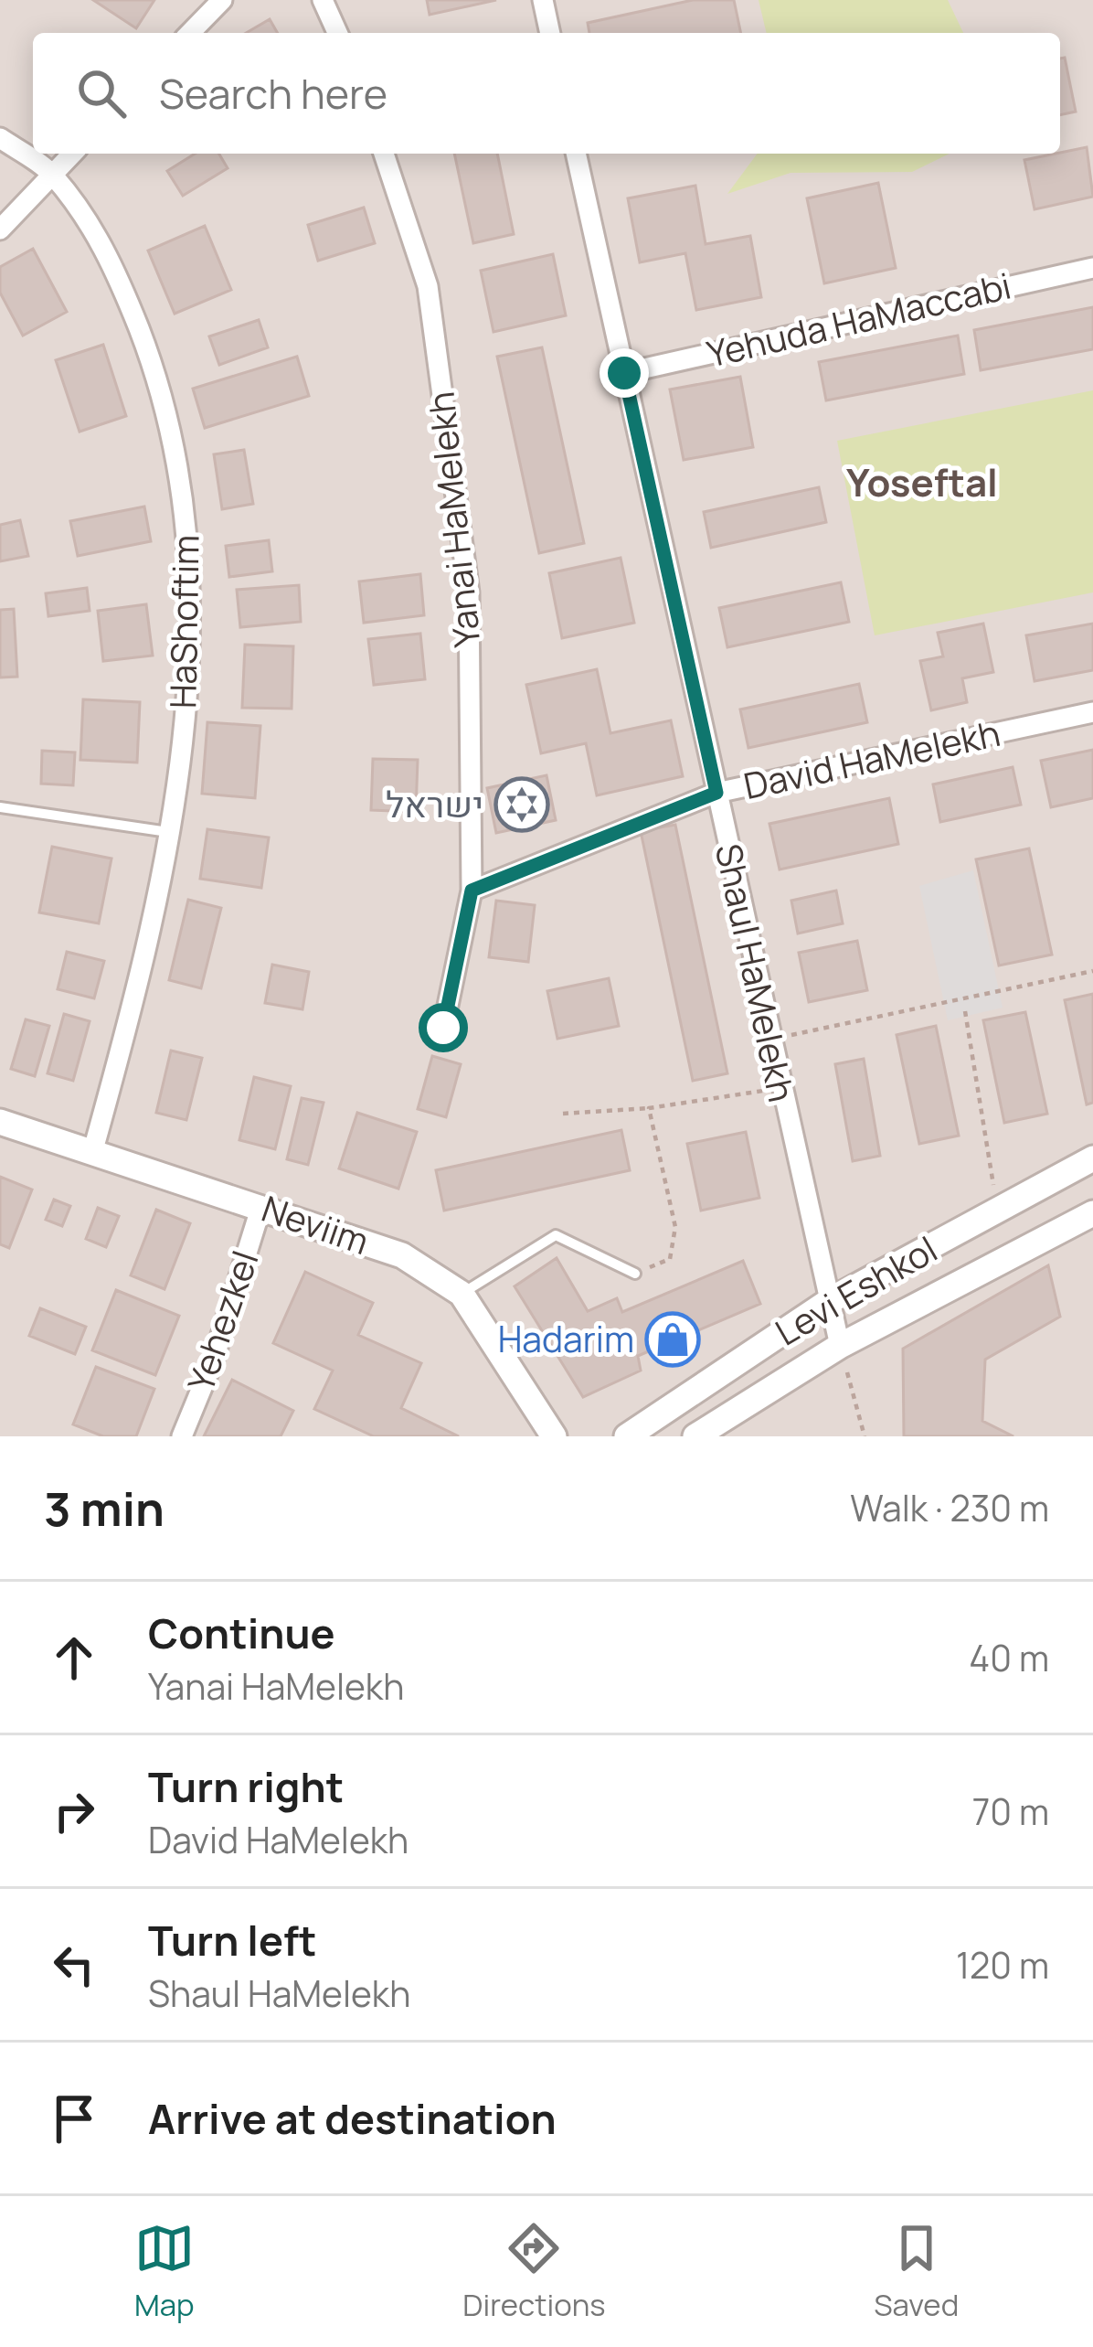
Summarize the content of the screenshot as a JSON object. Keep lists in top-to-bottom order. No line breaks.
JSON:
{"streets":{"street":["Yehuda HaMaccabi","Yanai HaMelekh","HaShoftim","David HaMelekh","Shaul HaMelekh","Neviim","Levi Eshkol","Yehezkel"]},"crossings":[["Yehuda HaMaccabi","Shaul HaMelekh"],["Yanai HaMelekh","David HaMelekh"],["HaShoftim","Neviim"],["David HaMelekh","Shaul HaMelekh"],["Shaul HaMelekh","Levi Eshkol"],["Neviim","Yehezkel"]],"districts":["Yoseftal"],"places":{"synagogue":["ישראל"],"shop":["Hadarim"]},"page":{"search":"Search here","heading":["3 min","Walk · 230 m"],"list":[["Continue","Yanai HaMelekh","40 m"],["Turn right","David HaMelekh","70 m"],["Turn left","Shaul HaMelekh","120 m"],"Arrive at destination"],"nav":["Map","Directions","Saved"]}}
